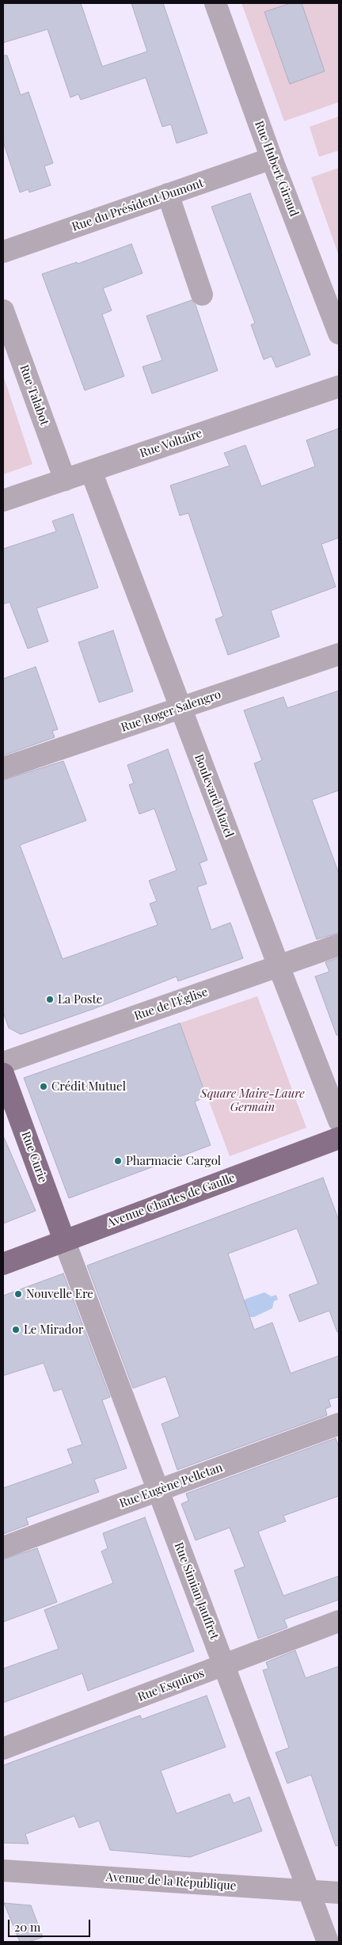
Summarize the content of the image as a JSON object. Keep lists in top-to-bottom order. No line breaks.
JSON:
{"streets":{"main road":["Rue Curie","Avenue Charles de Gaulle"],"street":["Rue Hubert Giraud","Rue du Président Dumont","Rue Talabot","Rue Voltaire","Rue Roger Salengro","Boulevard Mazel","Rue de l'Église","Rue Eugène Pelletan","Rue Simian Jauffret","Rue Esquiros","Avenue de la République"]},"crossings":[["Rue Hubert Giraud","Rue du Président Dumont"],["Rue Talabot","Rue Voltaire"],["Rue Voltaire","Boulevard Mazel"],["Rue Roger Salengro","Boulevard Mazel"],["Boulevard Mazel","Rue de l'Église"],["Rue Curie","Avenue Charles de Gaulle"],["Rue Curie","Rue Simian Jauffret"],["Avenue Charles de Gaulle","Rue Simian Jauffret"],["Rue Eugène Pelletan","Rue Simian Jauffret"],["Rue Simian Jauffret","Rue Esquiros"],["Rue Simian Jauffret","Avenue de la République"]],"parks":["Square Maire-Laure Germain"],"places":["La Poste","Crédit Mutuel","Pharmacie Cargol","Nouvelle Ere","Le Mirador"],"scale_bar":"20 m"}
